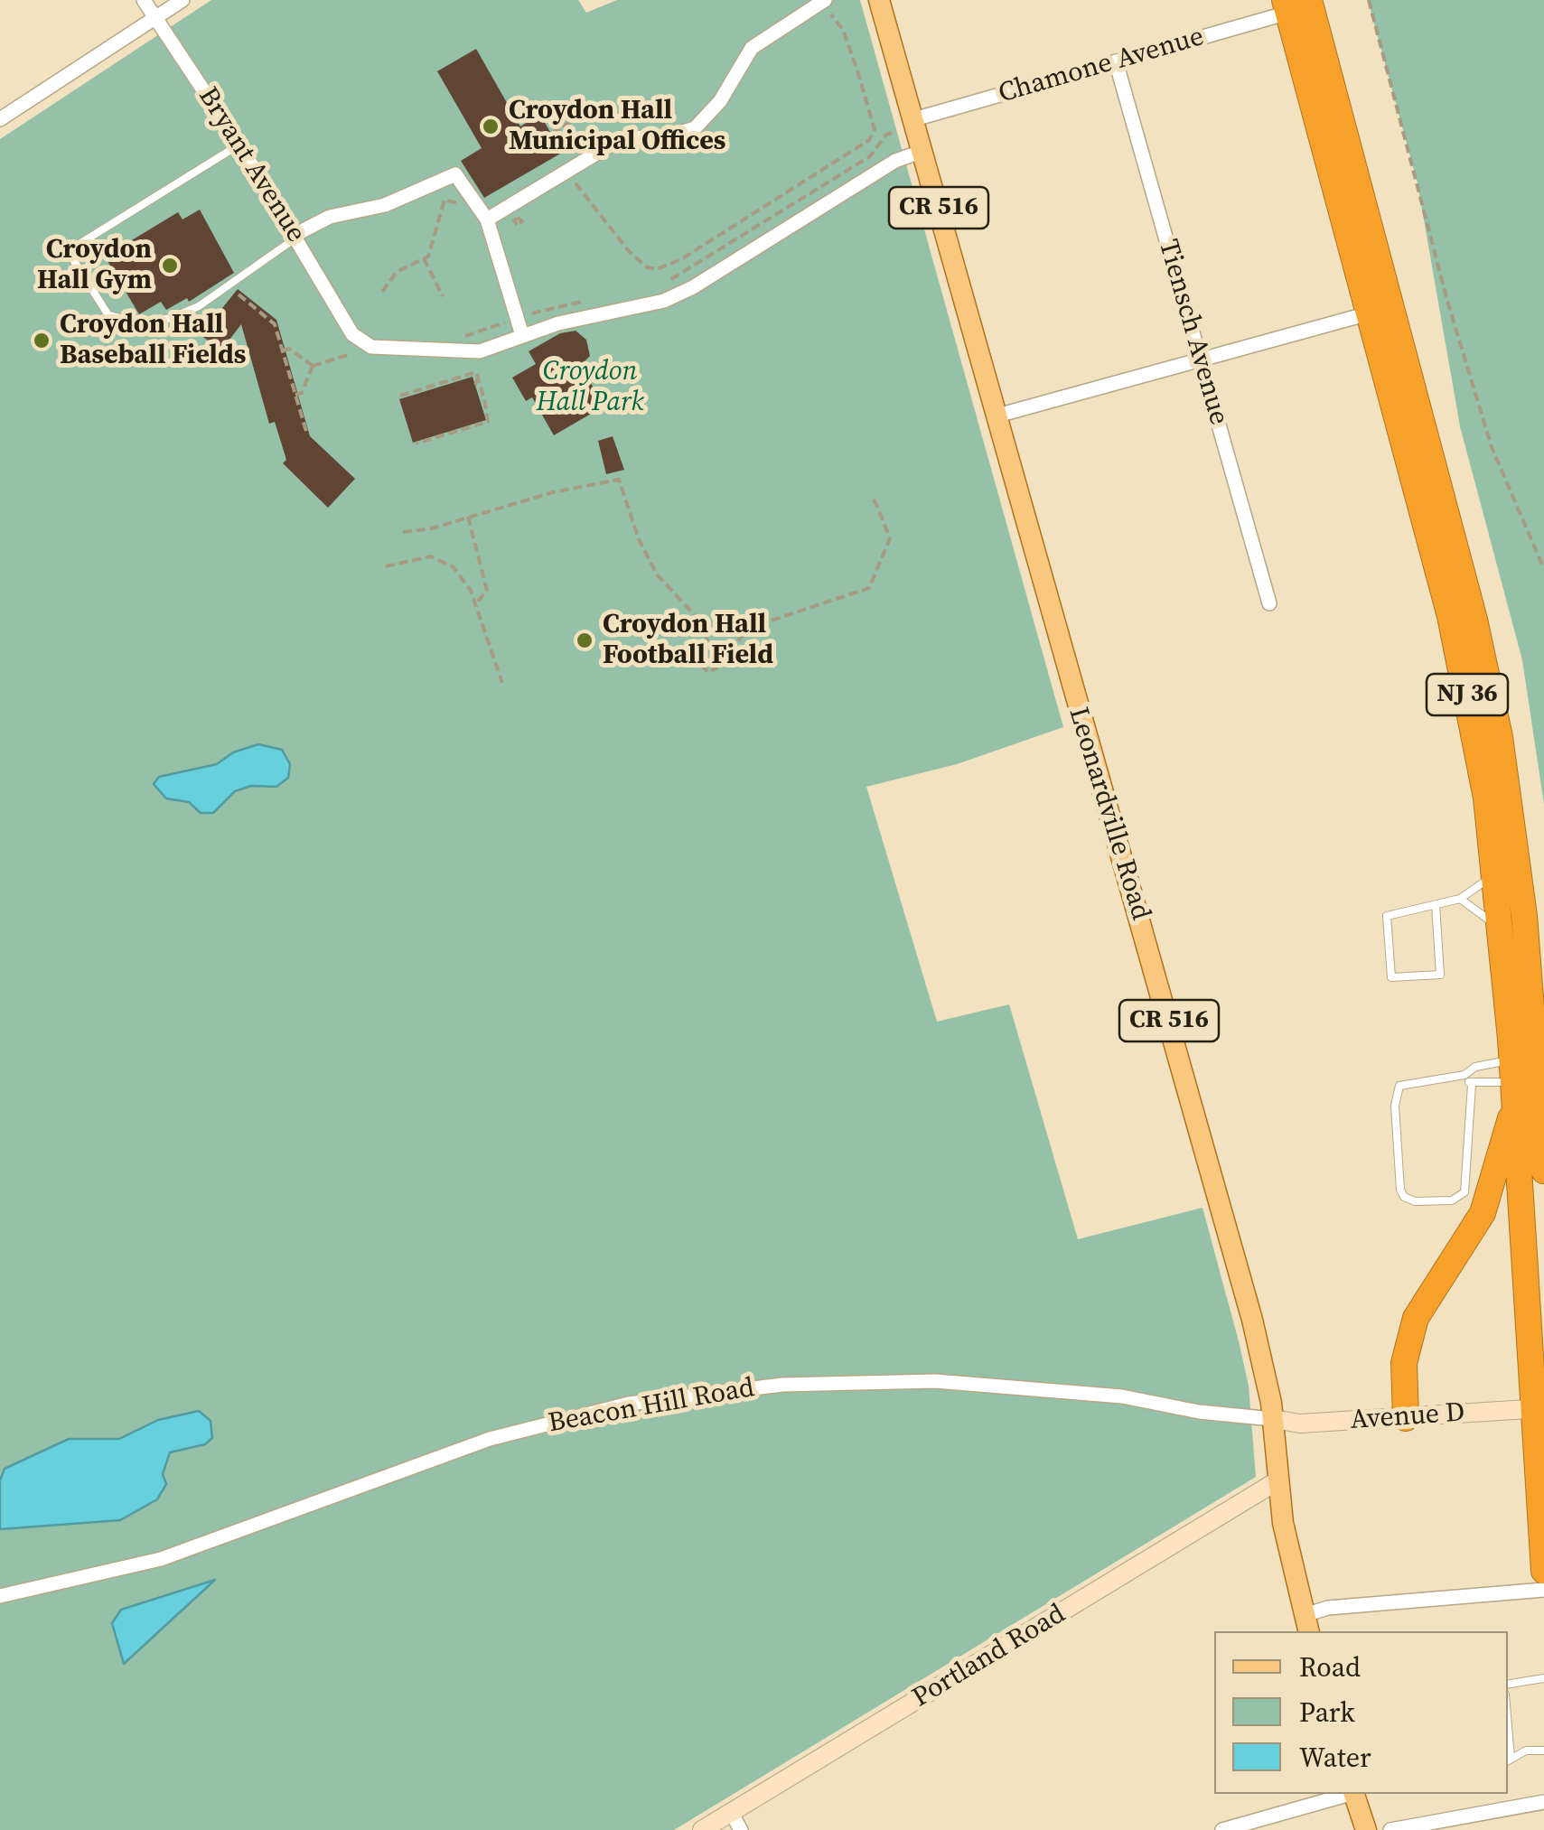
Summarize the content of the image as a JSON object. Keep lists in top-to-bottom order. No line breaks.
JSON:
{"streets":{"highway":["NJ 36"],"main road":["CR 516","Leonardville Road"],"street":["Chamone Avenue","Bryant Avenue","Tiensch Avenue","Beacon Hill Road","Avenue D","Portland Road"]},"crossings":[["Chamone Avenue","Tiensch Avenue"],["Chamone Avenue","NJ 36"],["Chamone Avenue","Leonardville Road"],["NJ 36","Avenue D"],["Leonardville Road","Beacon Hill Road"],["Leonardville Road","Avenue D"],["Leonardville Road","Portland Road"],["Beacon Hill Road","Avenue D"]],"parks":["Croydon Hall Park"],"places":["Croydon Hall Municipal Offices","Croydon Hall Gym","Croydon Hall Baseball Fields","Croydon Hall Football Field"],"legend":["Road","Park","Water"]}
